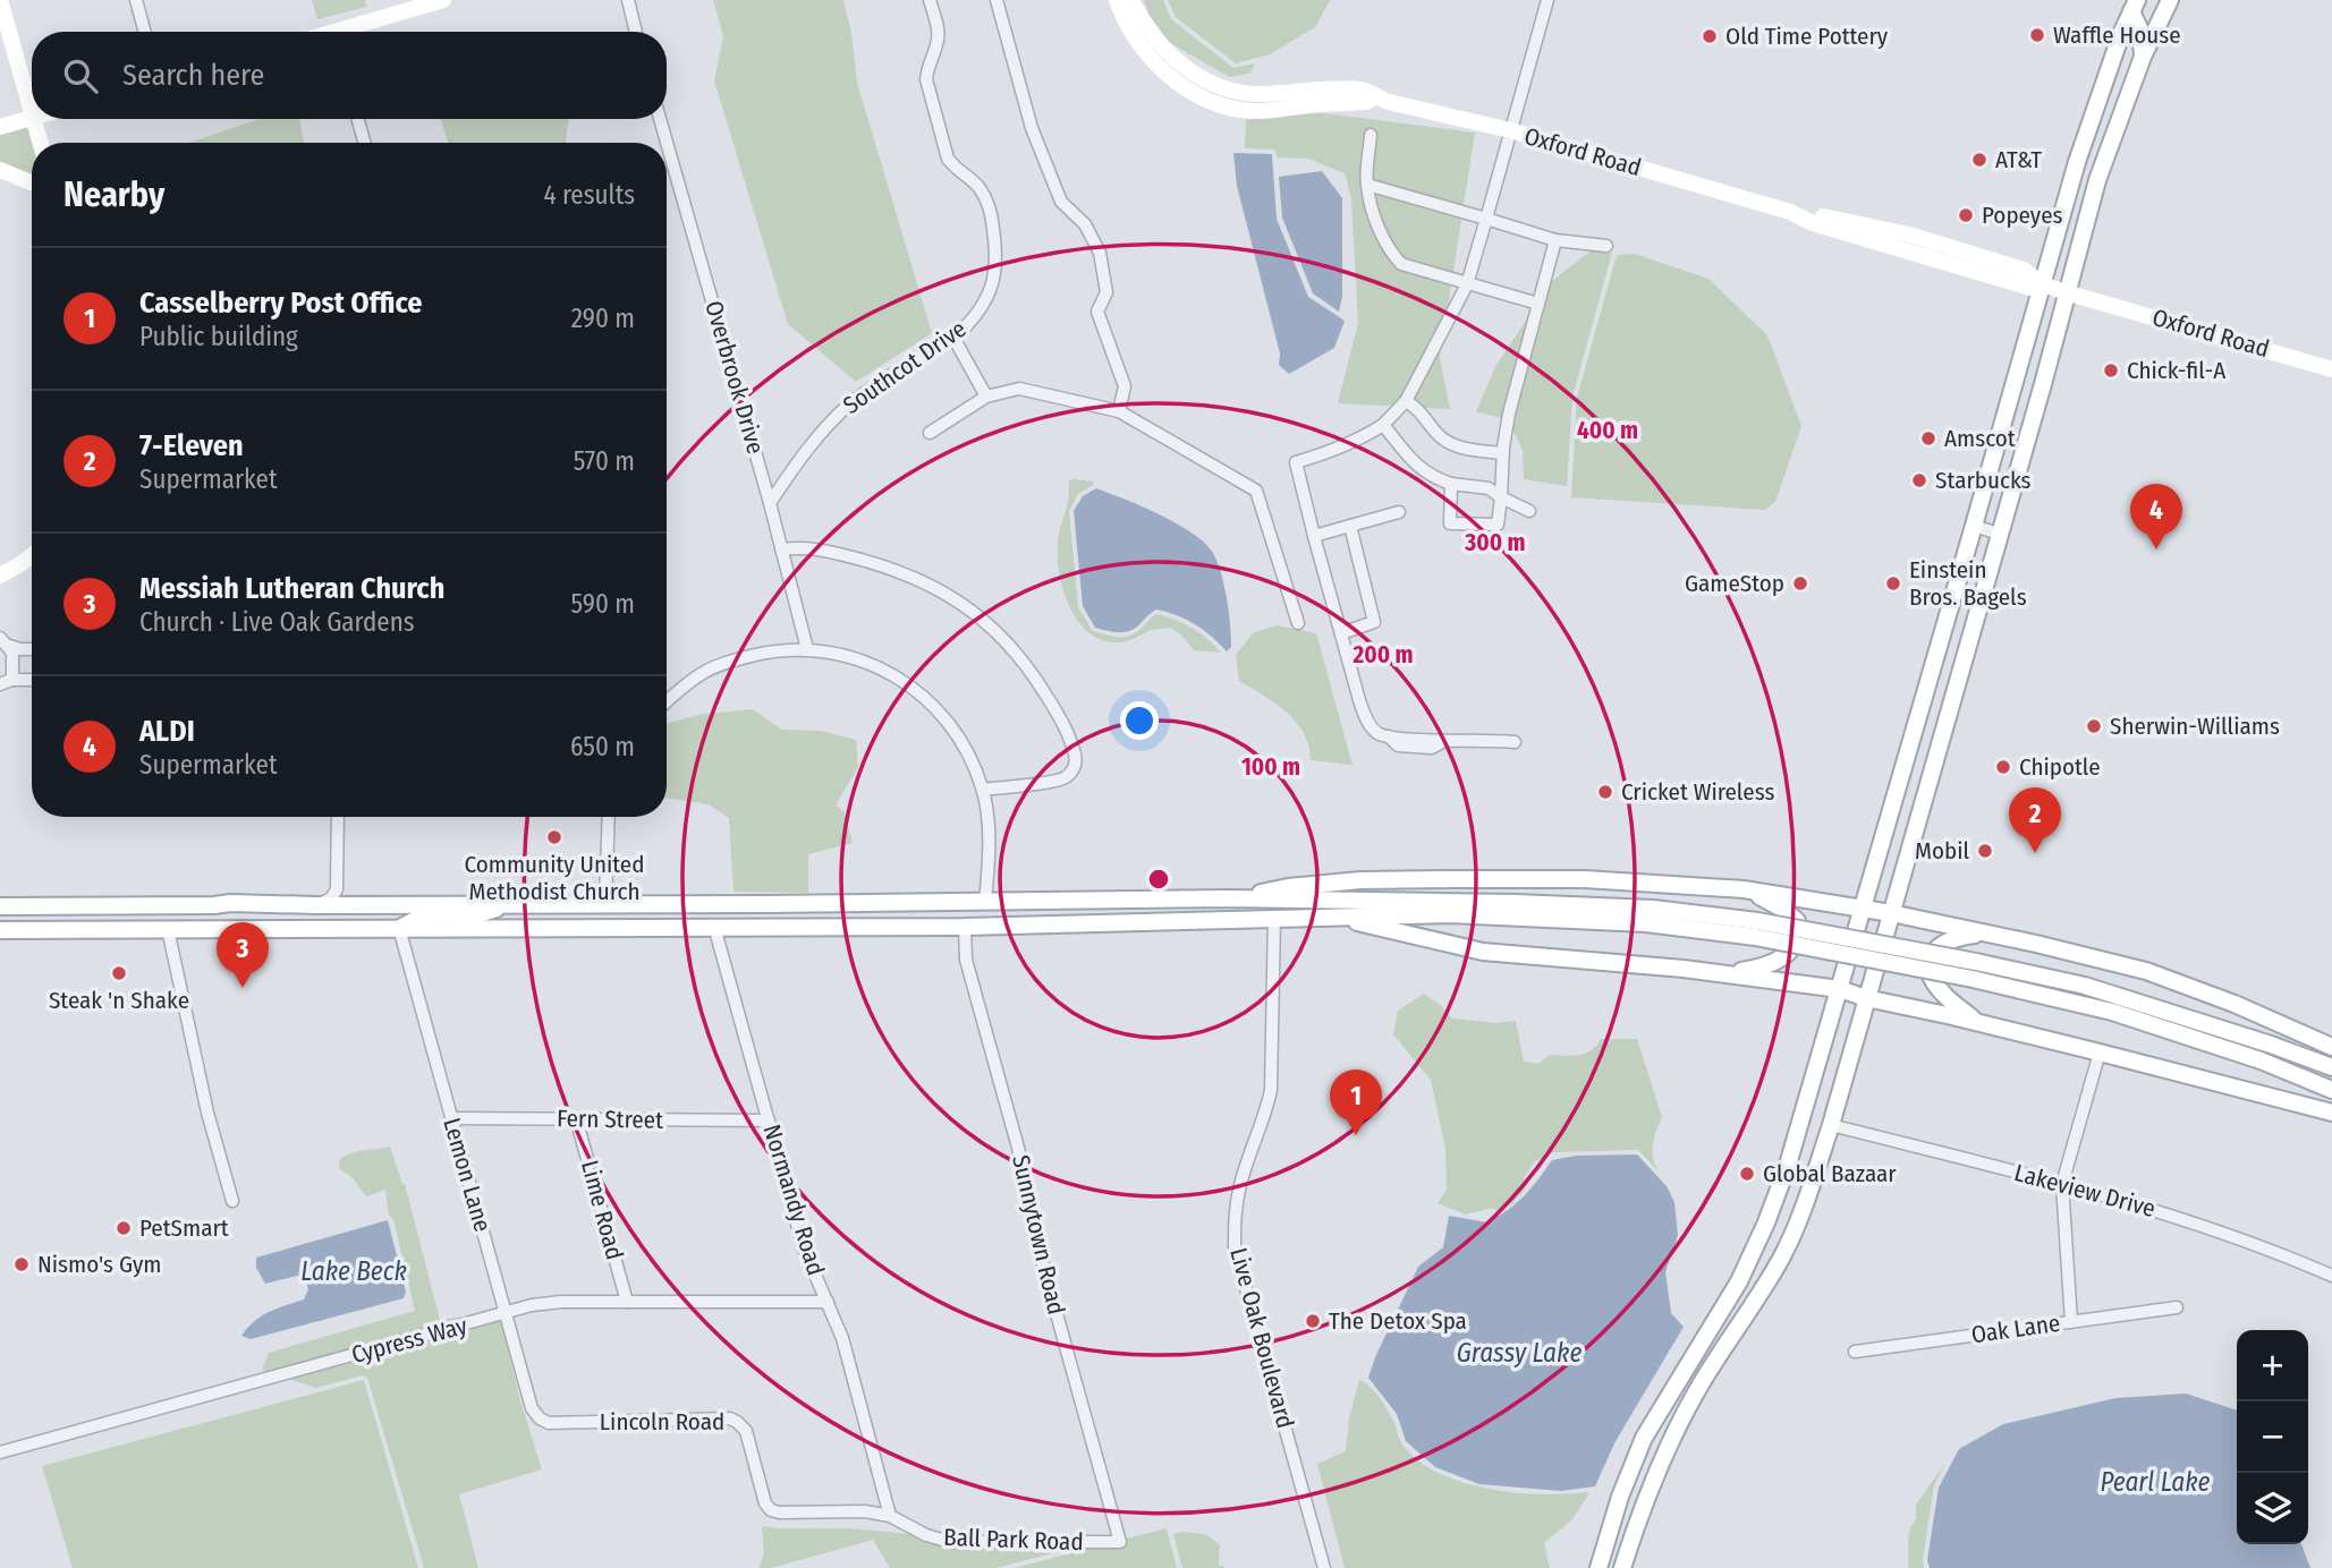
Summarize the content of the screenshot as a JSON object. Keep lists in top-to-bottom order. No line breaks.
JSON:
{"streets":{"main road":["Oxford Road"],"street":["Southcot Drive","Overbrook Drive","Fern Street","Lemon Lane","Lakeview Drive","Normandy Road","Lime Road","Sunnytown Road","Oak Lane","Live Oak Boulevard","Cypress Way","Lincoln Road","Ball Park Road"]},"crossings":[["Southcot Drive","Overbrook Drive"],["Fern Street","Lemon Lane"],["Fern Street","Normandy Road"],["Fern Street","Lime Road"],["Lemon Lane","Cypress Way"],["Lemon Lane","Lincoln Road"],["Normandy Road","Cypress Way"],["Normandy Road","Ball Park Road"],["Lime Road","Cypress Way"],["Sunnytown Road","Ball Park Road"],["Lincoln Road","Ball Park Road"]],"water":["Lake Beck","Grassy Lake","Pearl Lake"],"places":["Waffle House","Old Time Pottery","AT&T","Popeyes","Chick-fil-A","Amscot","Starbucks","GameStop","Einstein Bros. Bagels","Sherwin-Williams","Chipotle","Cricket Wireless","Community United Methodist Church","Mobil","Steak 'n Shake","Global Bazaar","PetSmart","Nismo's Gym","The Detox Spa"],"page":{"search":"Search here","heading":["Nearby","4 results"],"list":[{"mark":"1","name":"Casselberry Post Office","note":"Public building","value":"290 m"},{"mark":"2","name":"7-Eleven","note":"Supermarket","value":"570 m"},{"mark":"3","name":"Messiah Lutheran Church","note":"Church · Live Oak Gardens","value":"590 m"},{"mark":"4","name":"ALDI","note":"Supermarket","value":"650 m"}],"pins":["4","2","3","1"],"map_buttons":["+","−"]},"rings":["400 m","300 m","200 m","100 m"]}
